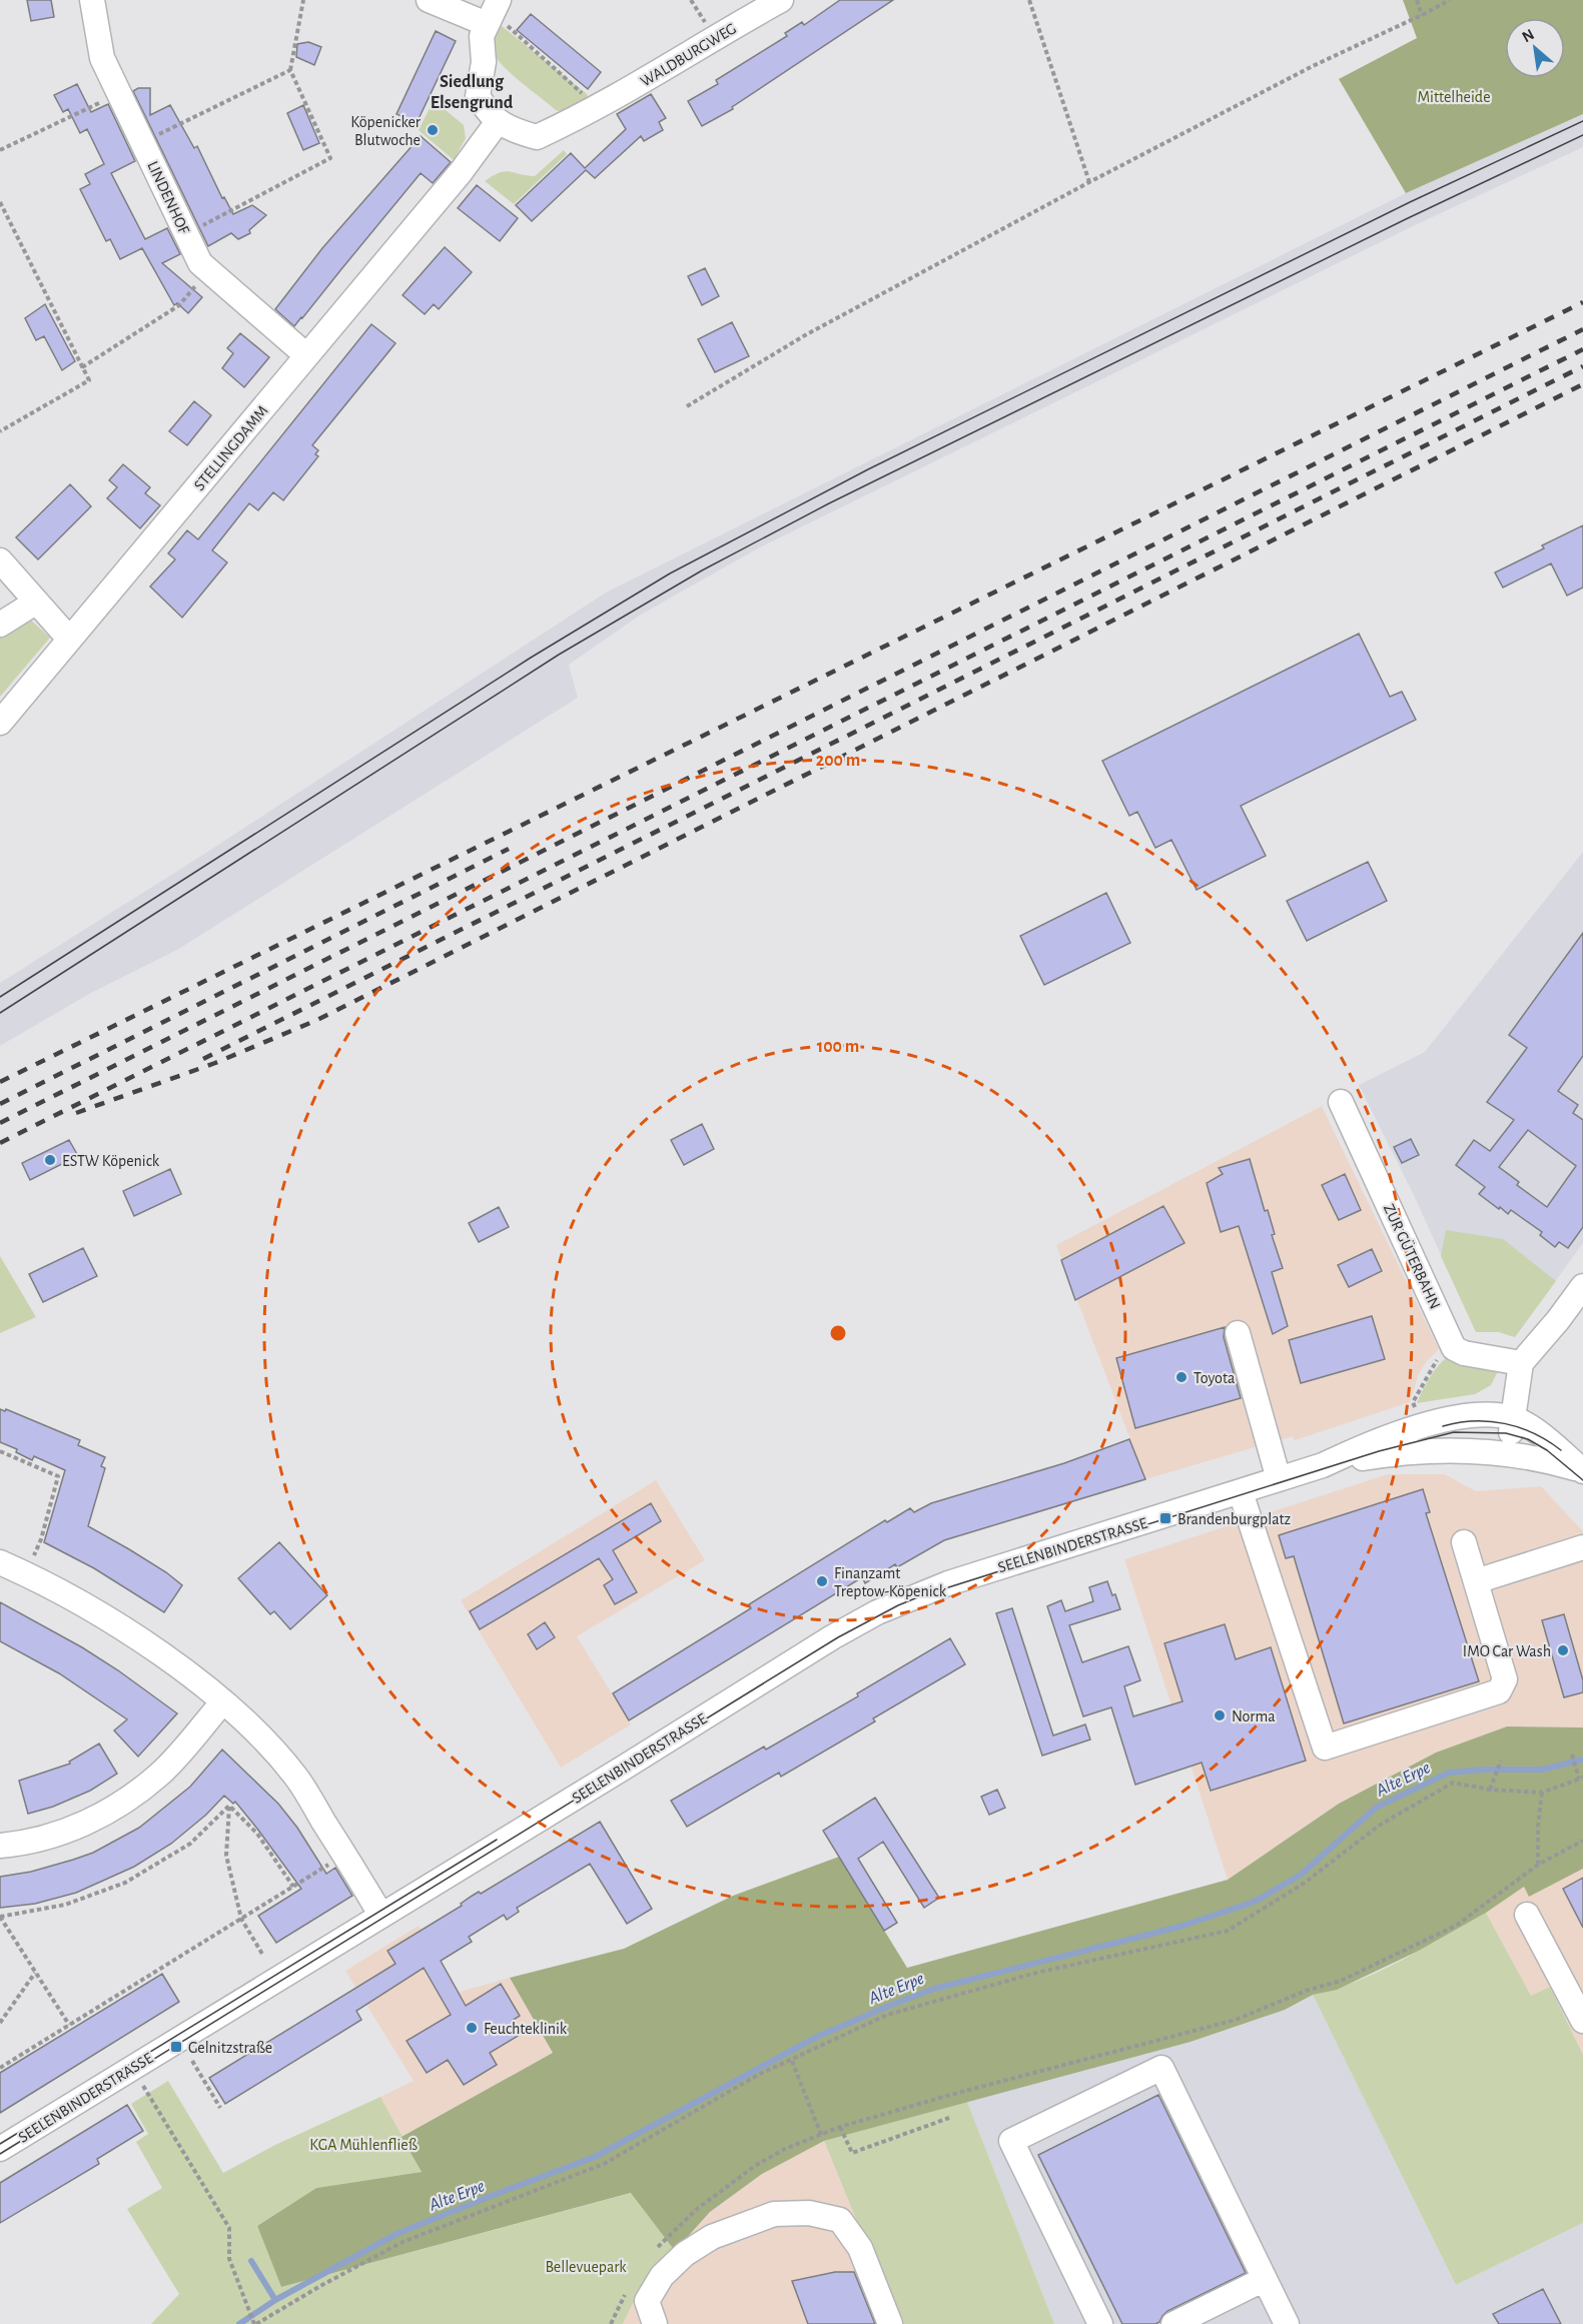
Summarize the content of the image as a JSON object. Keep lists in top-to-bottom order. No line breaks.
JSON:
{"streets":{"street":["WALDBURGWEG","LINDENHOF","STELLINGDAMM","ZUR GÜTERBAHN","SEELENBINDERSTRASSE"]},"crossings":[["WALDBURGWEG","STELLINGDAMM"],["LINDENHOF","STELLINGDAMM"]],"districts":["Siedlung Elsengrund"],"water":["Alte Erpe"],"parks":["Mittelheide","KGA Mühlenfließ","Bellevuepark"],"places":{"other":["Köpenicker Blutwoche","ESTW Köpenick","Toyota","Finanzamt Treptow-Köpenick","IMO Car Wash","Norma","Feuchteklinik"],"transit":["Brandenburgplatz","Gelnitzstraße"]},"north":"top left","rings":["200 m","100 m"]}
